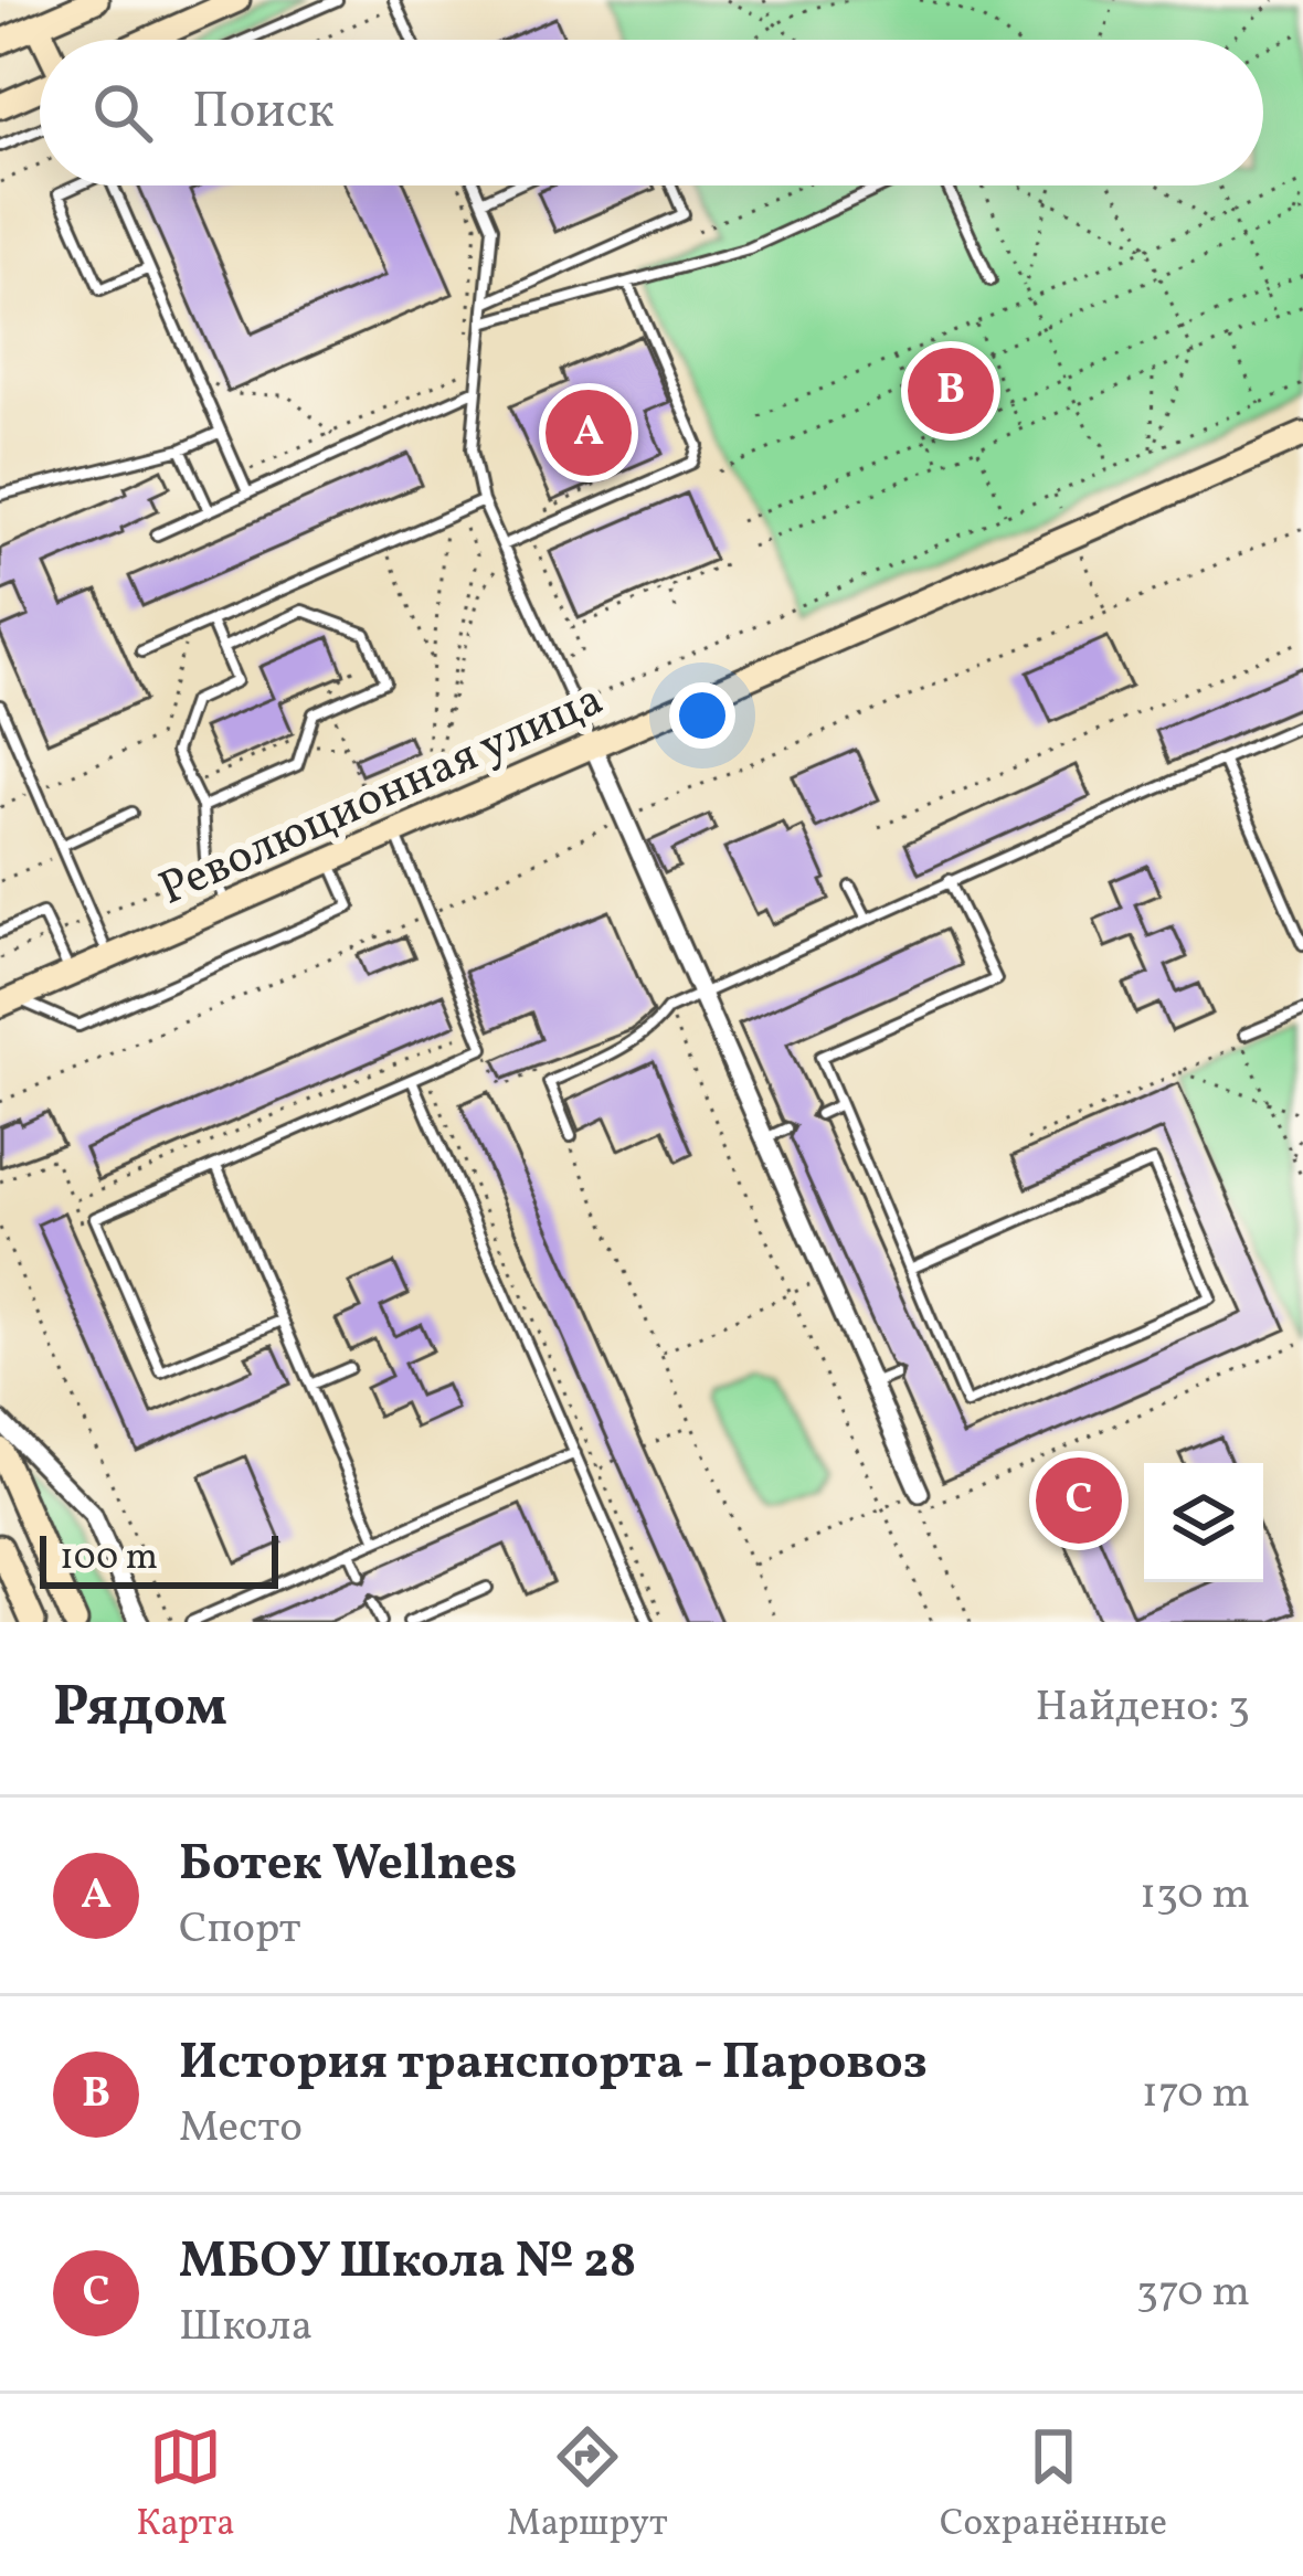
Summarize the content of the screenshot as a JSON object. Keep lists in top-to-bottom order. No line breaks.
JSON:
{"streets":{"main road":["Революционная улица"]},"scale_bar":"100 m","page":{"search":"Поиск","pins":["B","A","C"],"scale":"100 m","heading":["Рядом","Найдено: 3"],"list":[{"mark":"A","name":"Ботек Wellnes","note":"Спорт","value":"130 m"},{"mark":"B","name":"История транспорта - Паровоз","note":"Место","value":"170 m"},{"mark":"C","name":"МБОУ Школа № 28","note":"Школа","value":"370 m"}],"nav":["Карта","Маршрут","Сохранённые"]}}
